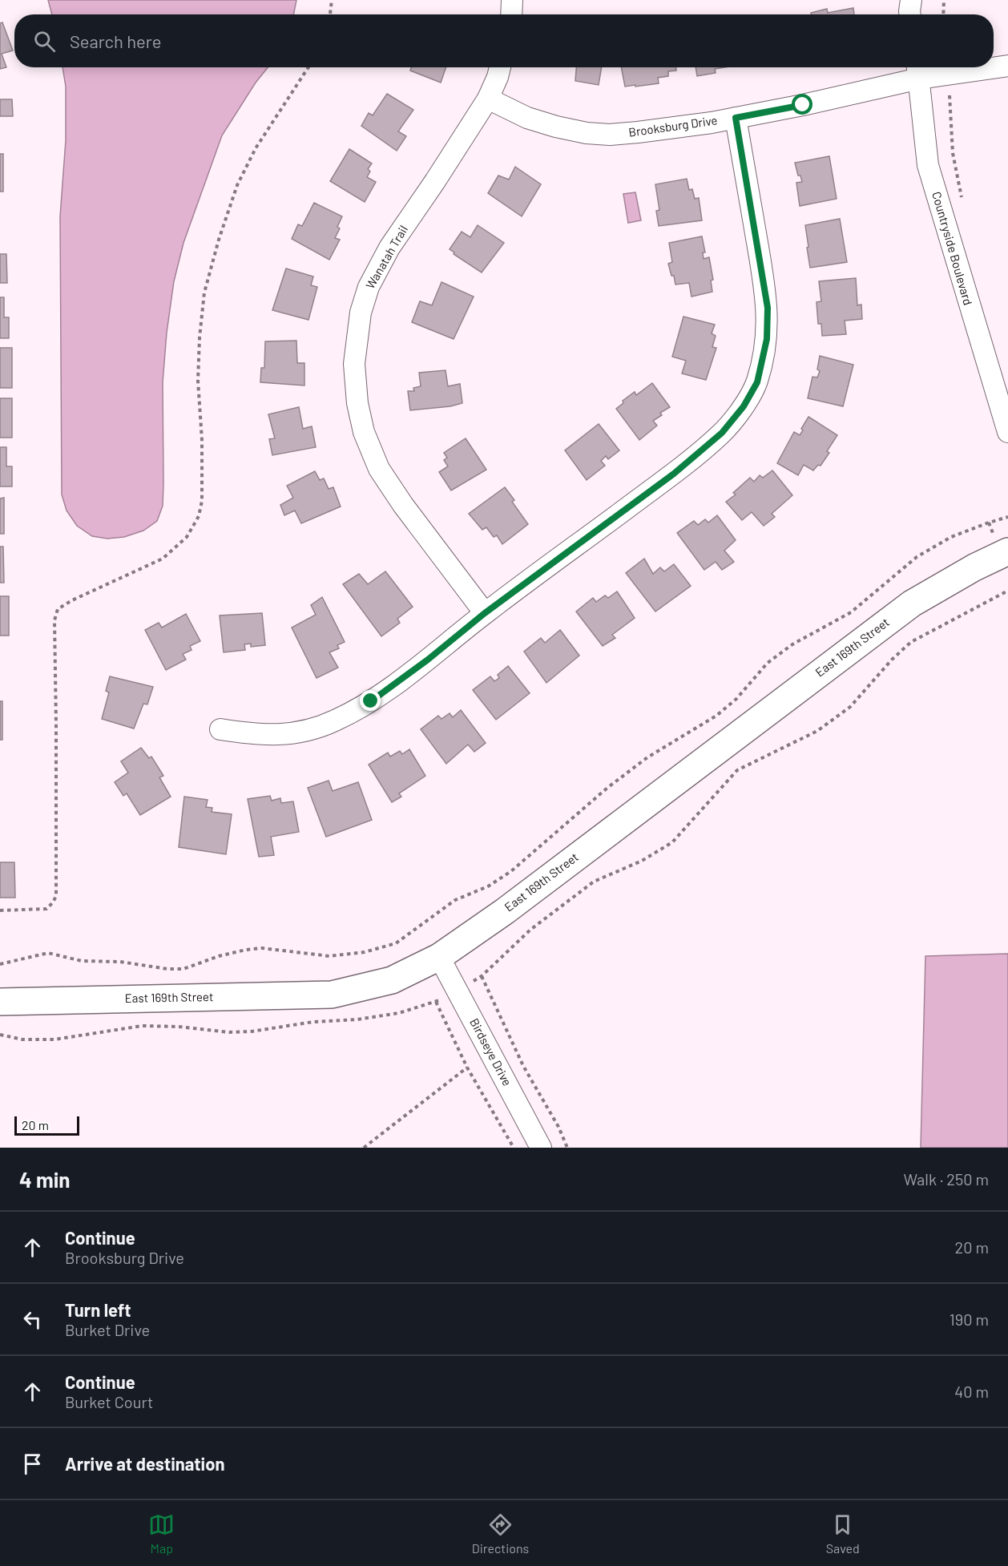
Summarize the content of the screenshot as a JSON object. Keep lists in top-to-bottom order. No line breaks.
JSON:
{"streets":{"street":["Brooksburg Drive","Countryside Boulevard","Wanatah Trail","East 169th Street","Birdseye Drive"]},"crossings":[["Brooksburg Drive","Countryside Boulevard"],["Brooksburg Drive","Wanatah Trail"],["East 169th Street","Birdseye Drive"]],"scale_bar":"20 m","page":{"search":"Search here","scale":"20 m","heading":["4 min","Walk · 250 m"],"list":[["Continue","Brooksburg Drive","20 m"],["Turn left","Burket Drive","190 m"],["Continue","Burket Court","40 m"],"Arrive at destination"],"nav":["Map","Directions","Saved"]}}
